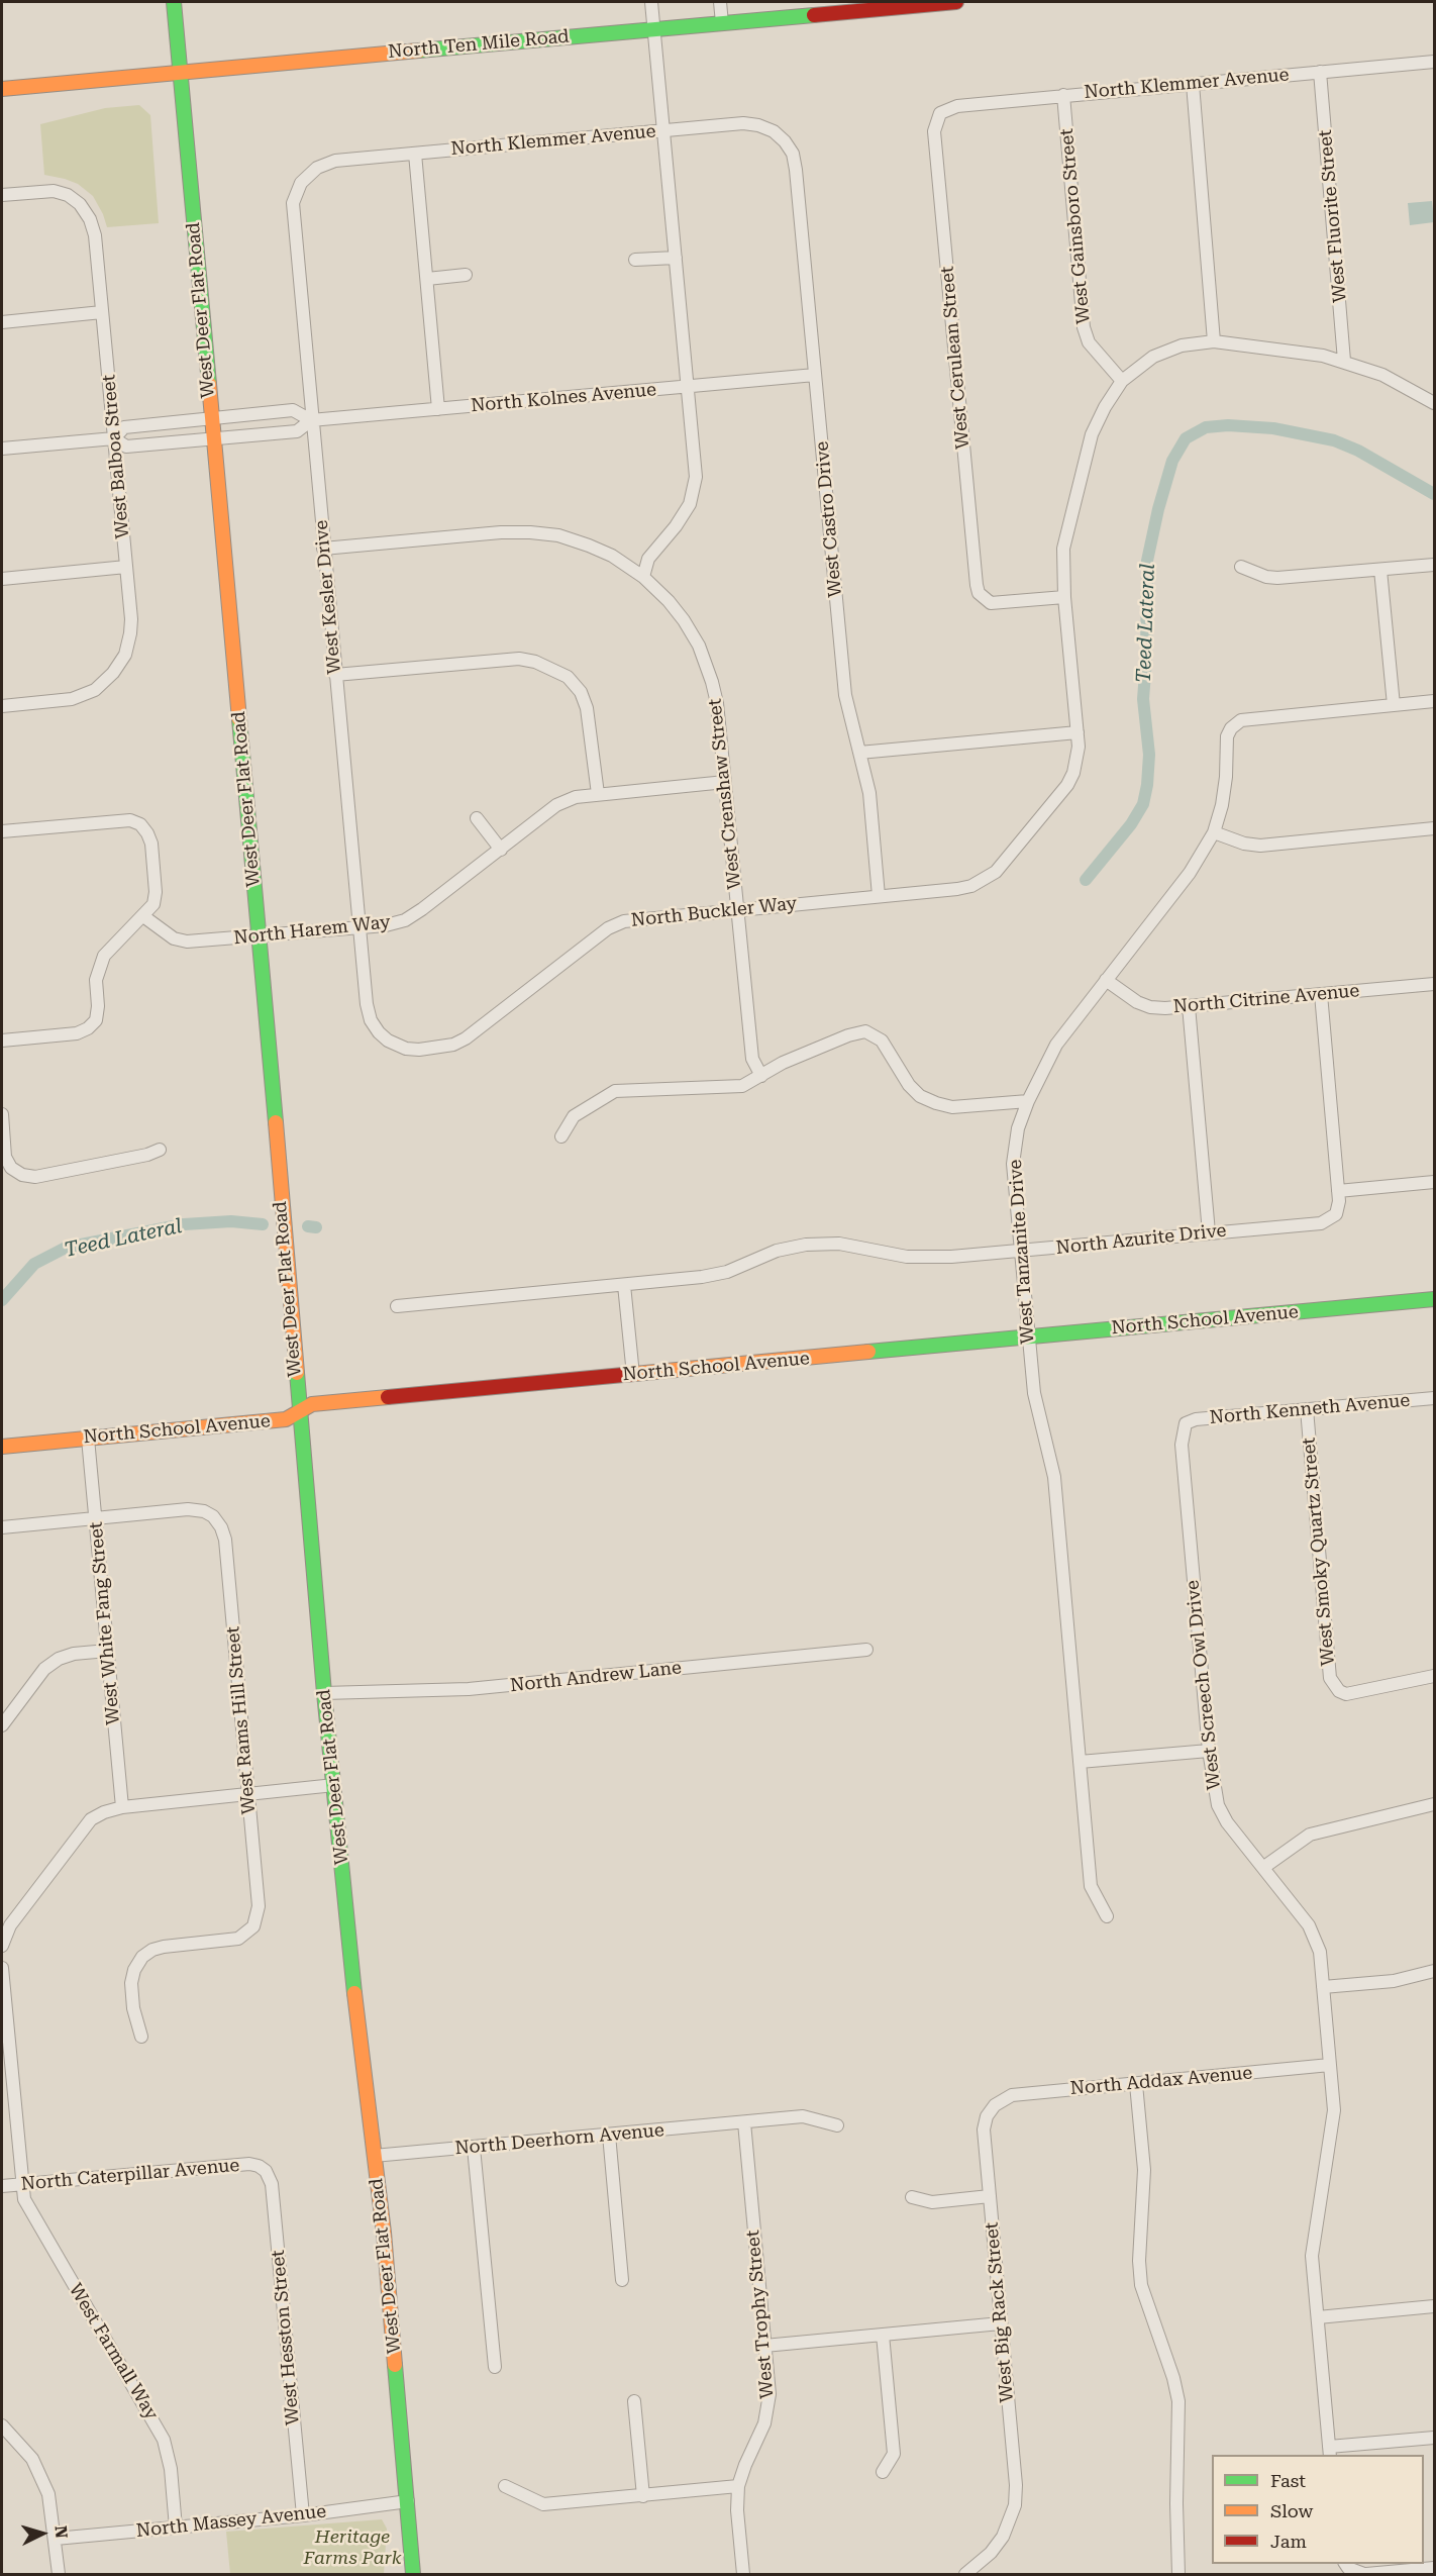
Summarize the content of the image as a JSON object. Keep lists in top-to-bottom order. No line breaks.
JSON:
{"streets":{"main road":["North Ten Mile Road","West Deer Flat Road","North School Avenue"],"street":["North Klemmer Avenue","West Fluorite Street","West Gainsboro Street","West Cerulean Street","North Kolnes Avenue","West Balboa Street","West Castro Drive","West Kesler Drive","West Crenshaw Street","North Buckler Way","North Harem Way","North Citrine Avenue","North Azurite Drive","West Tanzanite Drive","North Kenneth Avenue","West Smoky Quartz Street","West White Fang Street","North Andrew Lane","West Screech Owl Drive","West Rams Hill Street","North Addax Avenue","North Deerhorn Avenue","North Caterpillar Avenue","West Big Rack Street","West Trophy Street","West Hesston Street","West Farmall Way","North Massey Avenue"]},"crossings":[["North Ten Mile Road","West Deer Flat Road"],["North Klemmer Avenue","West Fluorite Street"],["North Klemmer Avenue","West Gainsboro Street"],["North Klemmer Avenue","West Cerulean Street"],["North Klemmer Avenue","West Castro Drive"],["North Klemmer Avenue","West Kesler Drive"],["West Fluorite Street","North Buckler Way"],["West Gainsboro Street","North Buckler Way"],["West Deer Flat Road","North Kolnes Avenue"],["West Deer Flat Road","North Harem Way"],["West Deer Flat Road","North School Avenue"],["West Deer Flat Road","North Andrew Lane"],["West Deer Flat Road","North Deerhorn Avenue"],["West Deer Flat Road","North Massey Avenue"],["West Cerulean Street","North Buckler Way"],["North Kolnes Avenue","West Balboa Street"],["North Kolnes Avenue","West Castro Drive"],["North Kolnes Avenue","West Kesler Drive"],["West Castro Drive","North Buckler Way"],["West Kesler Drive","West Crenshaw Street"],["West Kesler Drive","North Buckler Way"],["West Kesler Drive","North Harem Way"],["West Crenshaw Street","North Buckler Way"],["West Crenshaw Street","North Harem Way"],["North Citrine Avenue","West Tanzanite Drive"],["North Azurite Drive","West Tanzanite Drive"],["West Tanzanite Drive","North School Avenue"],["North School Avenue","West White Fang Street"],["North Kenneth Avenue","West Smoky Quartz Street"],["North Kenneth Avenue","West Screech Owl Drive"],["West White Fang Street","West Rams Hill Street"],["West Screech Owl Drive","North Addax Avenue"],["North Addax Avenue","West Big Rack Street"],["North Deerhorn Avenue","West Trophy Street"],["North Caterpillar Avenue","West Hesston Street"],["North Caterpillar Avenue","West Farmall Way"],["West Hesston Street","North Massey Avenue"],["West Farmall Way","North Massey Avenue"]],"water":["Teed Lateral"],"parks":["Heritage Farms Park"],"legend":["Fast","Slow","Jam"],"north":"right"}
